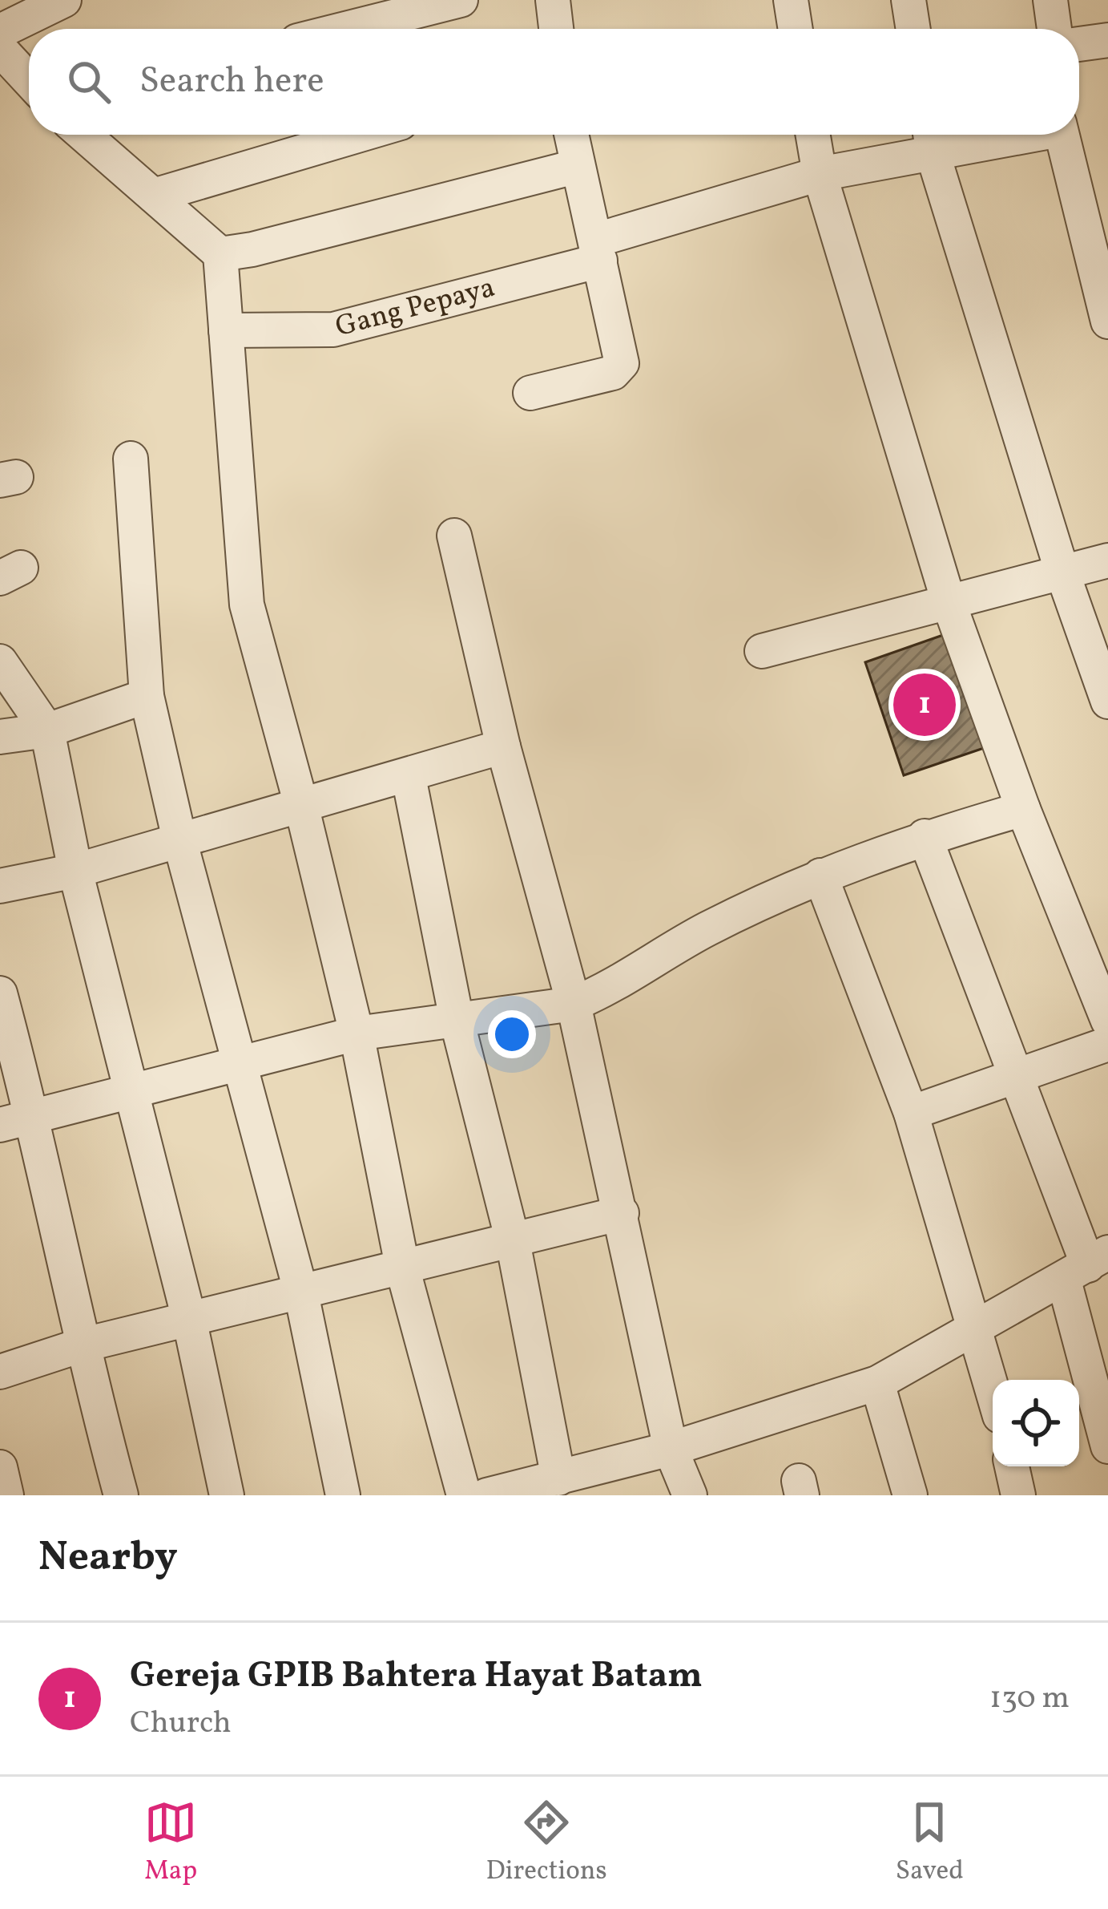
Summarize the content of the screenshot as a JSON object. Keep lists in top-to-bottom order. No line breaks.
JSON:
{"streets":{"street":["Gang Pepaya"]},"page":{"search":"Search here","pins":"1","heading":"Nearby","list":[{"mark":"1","name":"Gereja GPIB Bahtera Hayat Batam","note":"Church","value":"130 m"}],"nav":["Map","Directions","Saved"]}}
